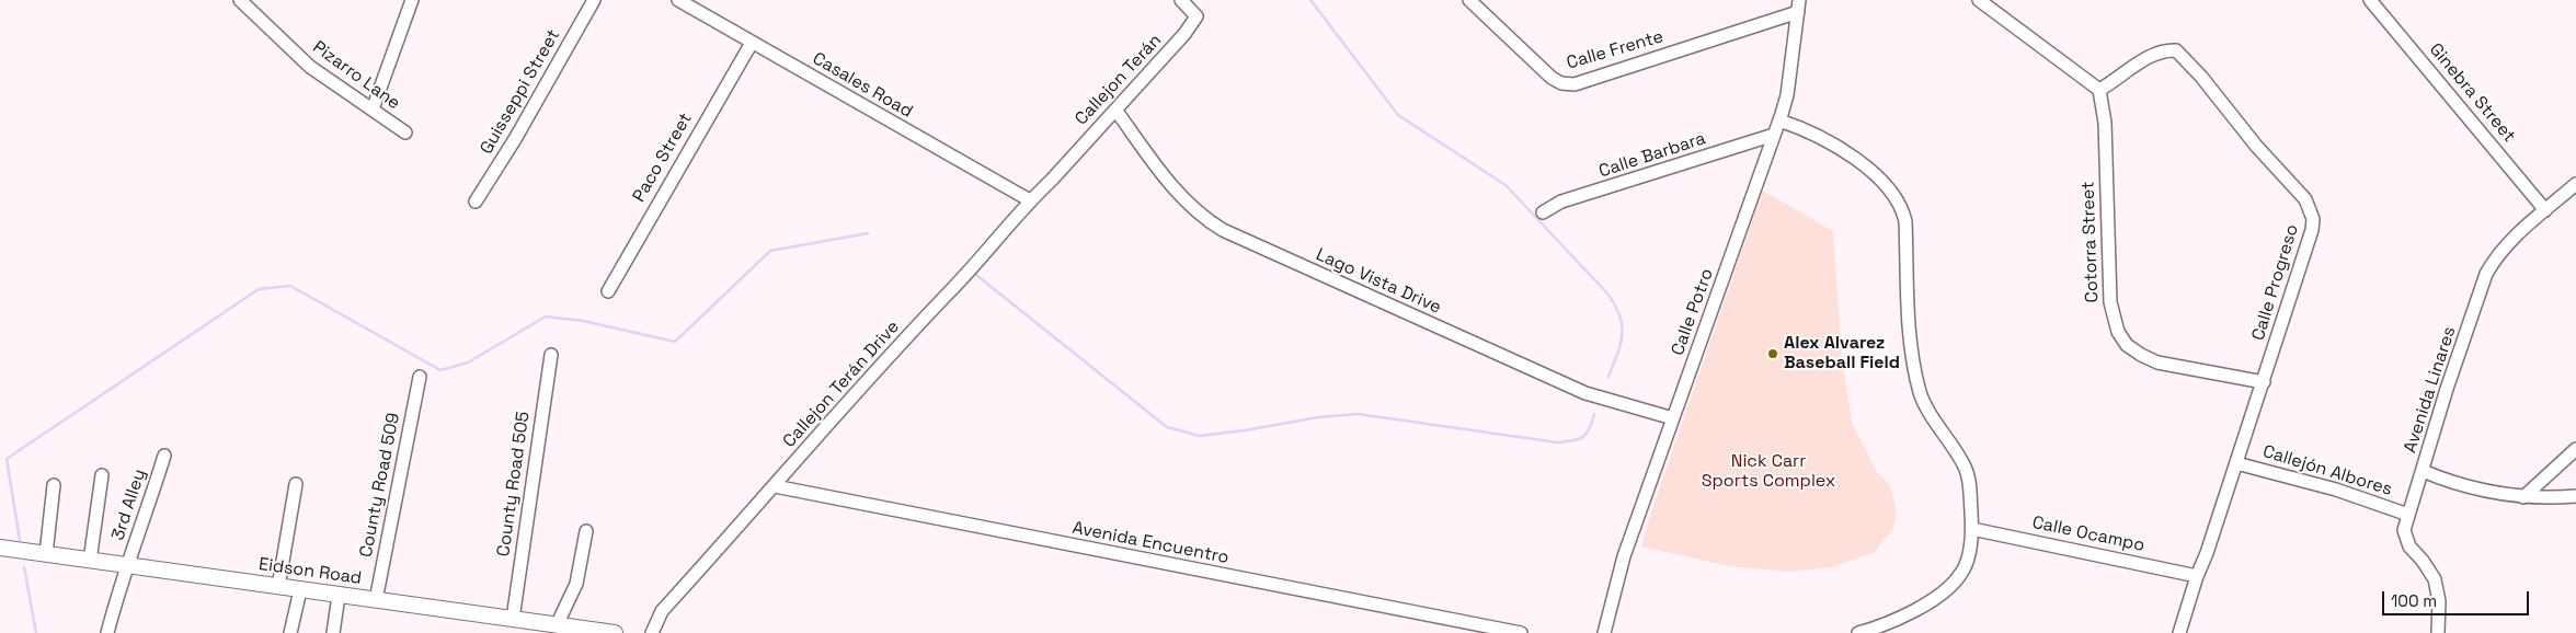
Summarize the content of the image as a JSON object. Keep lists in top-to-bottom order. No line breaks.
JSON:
{"streets":{"street":["Calle Frente","Pizarro Lane","Callejon Terán","Casales Road","Guisseppi Street","Ginebra Street","Calle Barbara","Paco Street","Cotorra Street","Lago Vista Drive","Calle Progreso","Calle Potro","Callejon Terán Drive","Avenida Linares","Callejón Albores","County Road 505","County Road 509","3rd Alley","Calle Ocampo","Avenida Encuentro","Eidson Road"]},"crossings":[["Calle Frente","Calle Potro"],["Callejon Terán","Lago Vista Drive"],["Callejon Terán","Callejon Terán Drive"],["Casales Road","Paco Street"],["Casales Road","Callejon Terán Drive"],["Ginebra Street","Avenida Linares"],["Calle Barbara","Calle Potro"],["Cotorra Street","Calle Progreso"],["Lago Vista Drive","Calle Potro"],["Calle Progreso","Callejón Albores"],["Calle Progreso","Calle Ocampo"],["Callejon Terán Drive","Avenida Encuentro"],["Avenida Linares","Callejón Albores"],["County Road 505","Eidson Road"],["County Road 509","Eidson Road"],["3rd Alley","Eidson Road"]],"parks":["Nick Carr Sports Complex"],"places":["Alex Alvarez Baseball Field"],"scale_bar":"100 m"}
